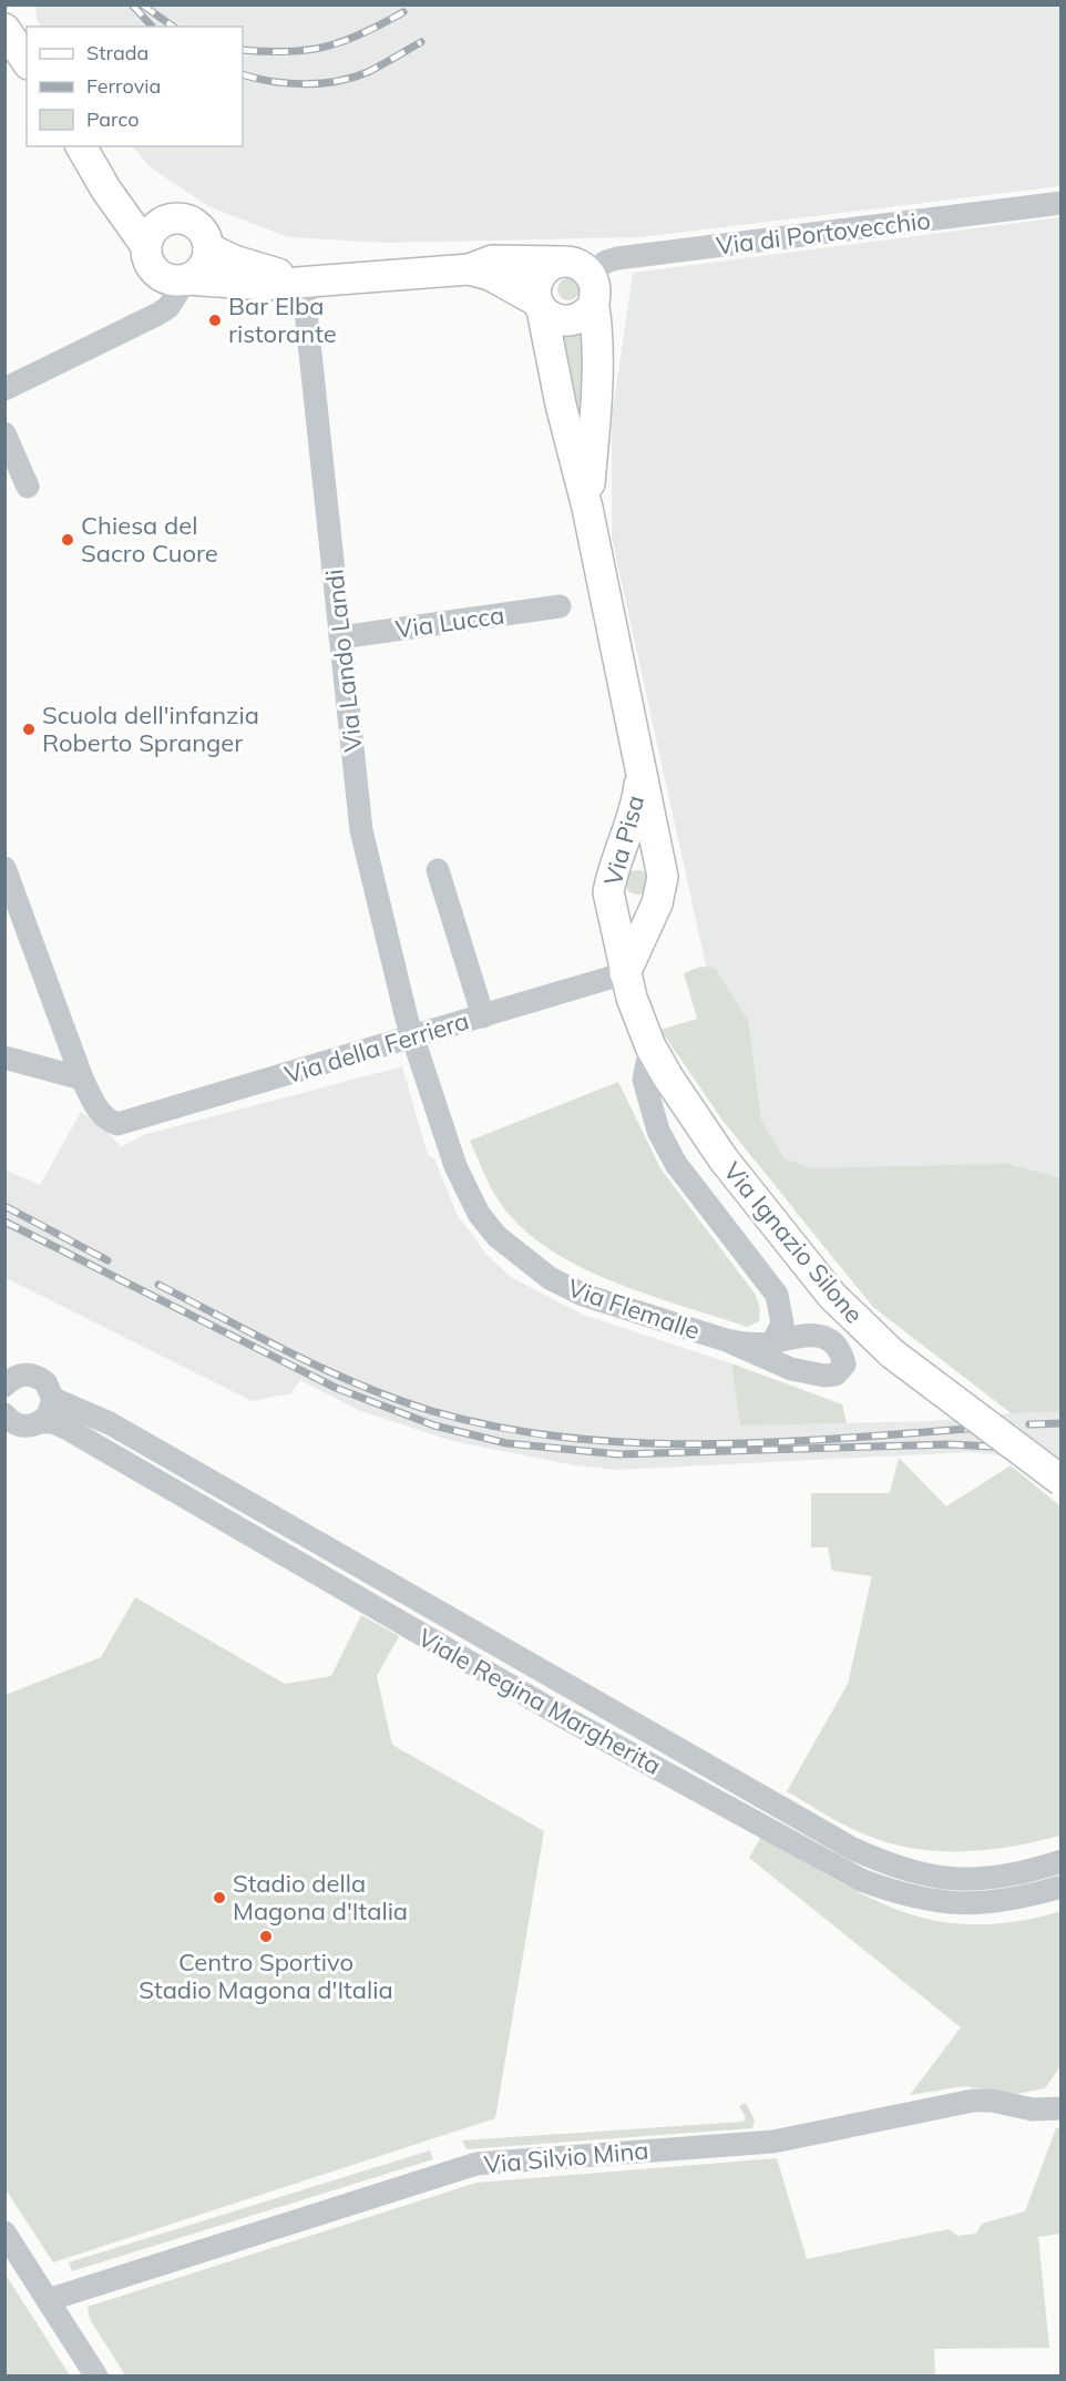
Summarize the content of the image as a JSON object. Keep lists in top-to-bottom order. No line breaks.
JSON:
{"streets":{"main road":["Via Pisa","Via Ignazio Silone"],"street":["Via di Portovecchio","Via Lucca","Via Lando Landi","Via della Ferriera","Via Flemalle","Viale Regina Margherita","Via Silvio Mina"]},"crossings":[["Via di Portovecchio","Via Pisa"],["Via Lucca","Via Lando Landi"],["Via Lando Landi","Via della Ferriera"],["Via Lando Landi","Via Flemalle"],["Via Pisa","Via della Ferriera"],["Via Pisa","Via Ignazio Silone"],["Via della Ferriera","Via Ignazio Silone"],["Via della Ferriera","Via Flemalle"]],"places":["Bar Elba ristorante","Chiesa del Sacro Cuore","Scuola dell'infanzia Roberto Spranger","Stadio della Magona d'Italia","Centro Sportivo Stadio Magona d'Italia"],"legend":["Strada","Ferrovia","Parco"]}
